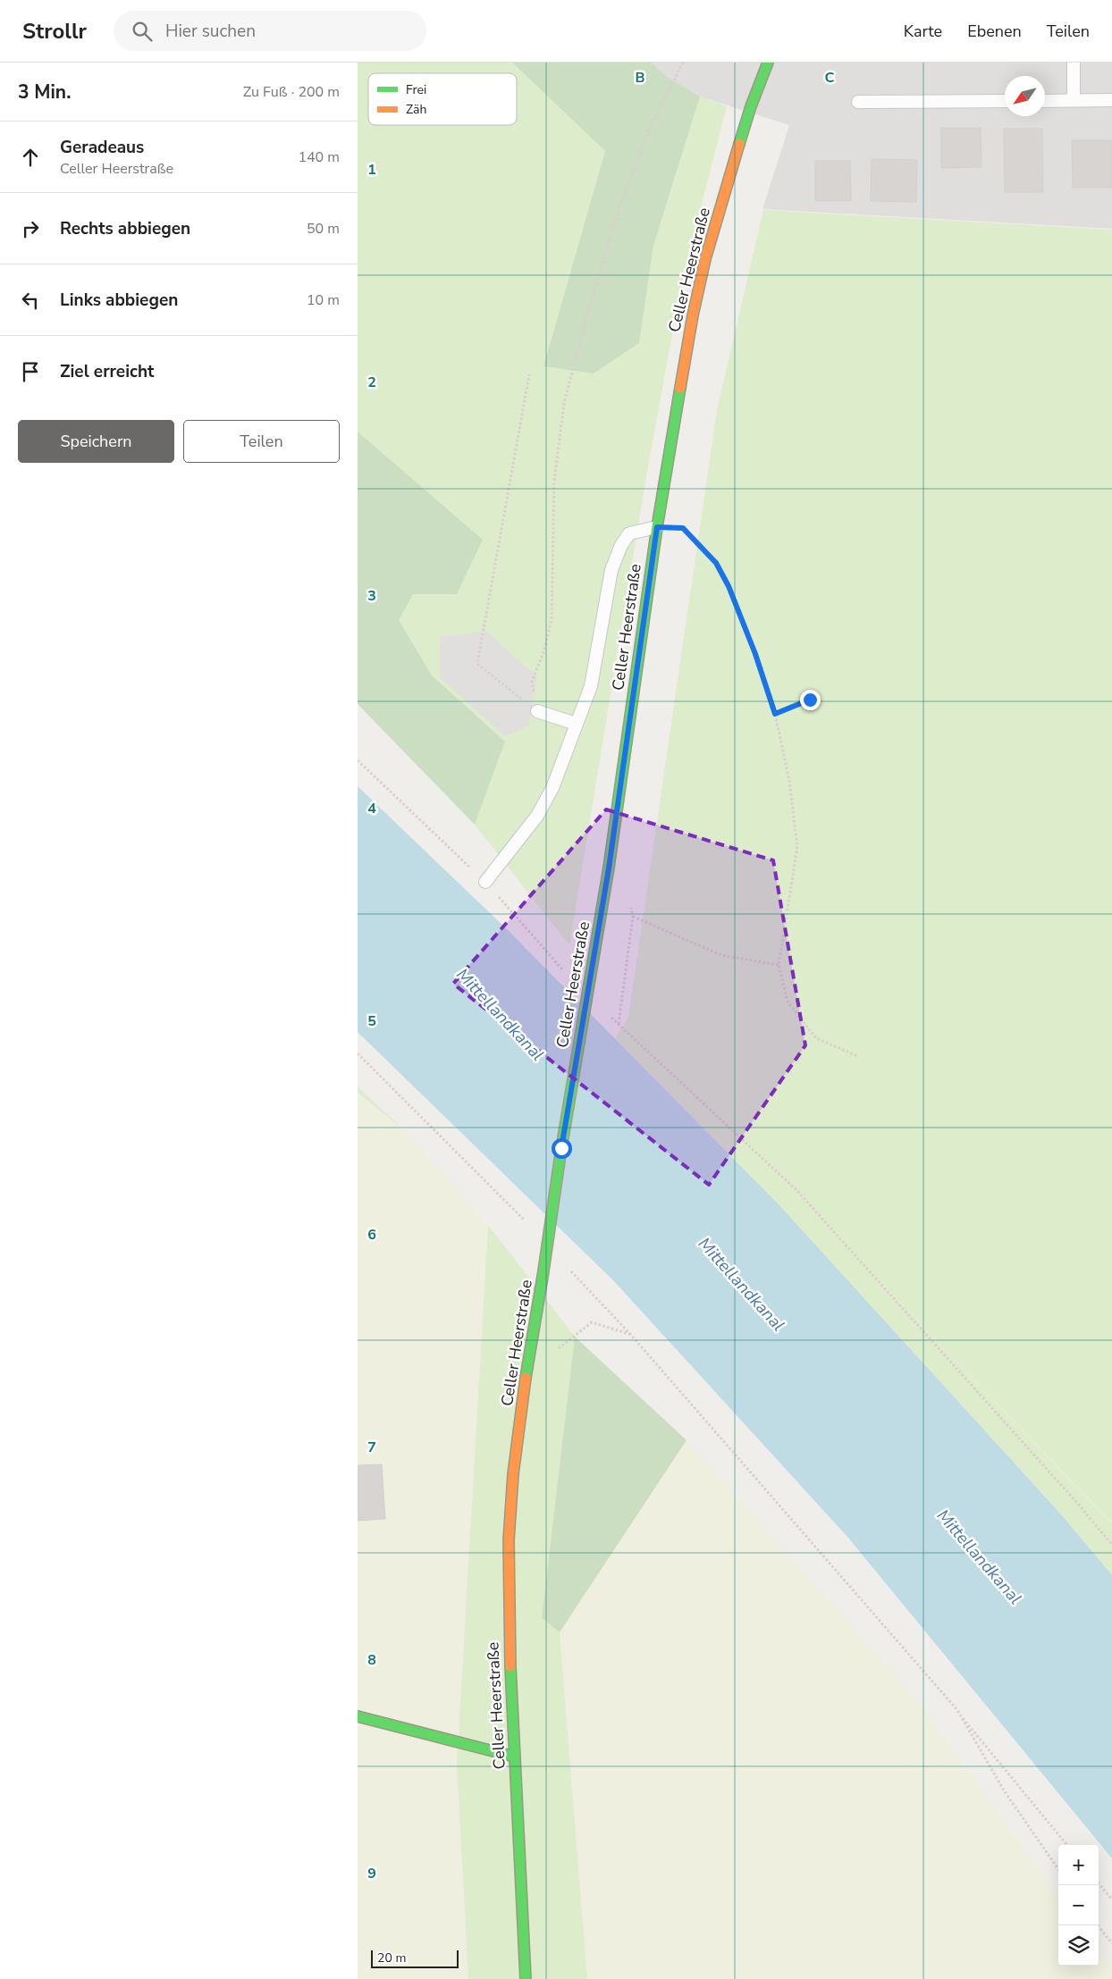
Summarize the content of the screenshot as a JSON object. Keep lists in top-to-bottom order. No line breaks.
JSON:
{"streets":{"main road":["Celler Heerstraße"]},"water":["Mittellandkanal"],"legend":["Frei","Zäh"],"scale_bar":"20 m","north":"bottom left","page":{"header":"Strollr","search":"Hier suchen","nav":["Karte","Ebenen","Teilen"],"heading":["3 Min.","Zu Fuß · 200 m"],"list":[["Geradeaus","Celler Heerstraße","140 m"],["Rechts abbiegen","50 m"],["Links abbiegen","10 m"],"Ziel erreicht"],"buttons":["Speichern","Teilen"],"map_buttons":["+","−"],"scale":"20 m"},"grid":{"columns":["B","C"],"rows":["1","2","3","4","5","6","7","8","9"]}}
